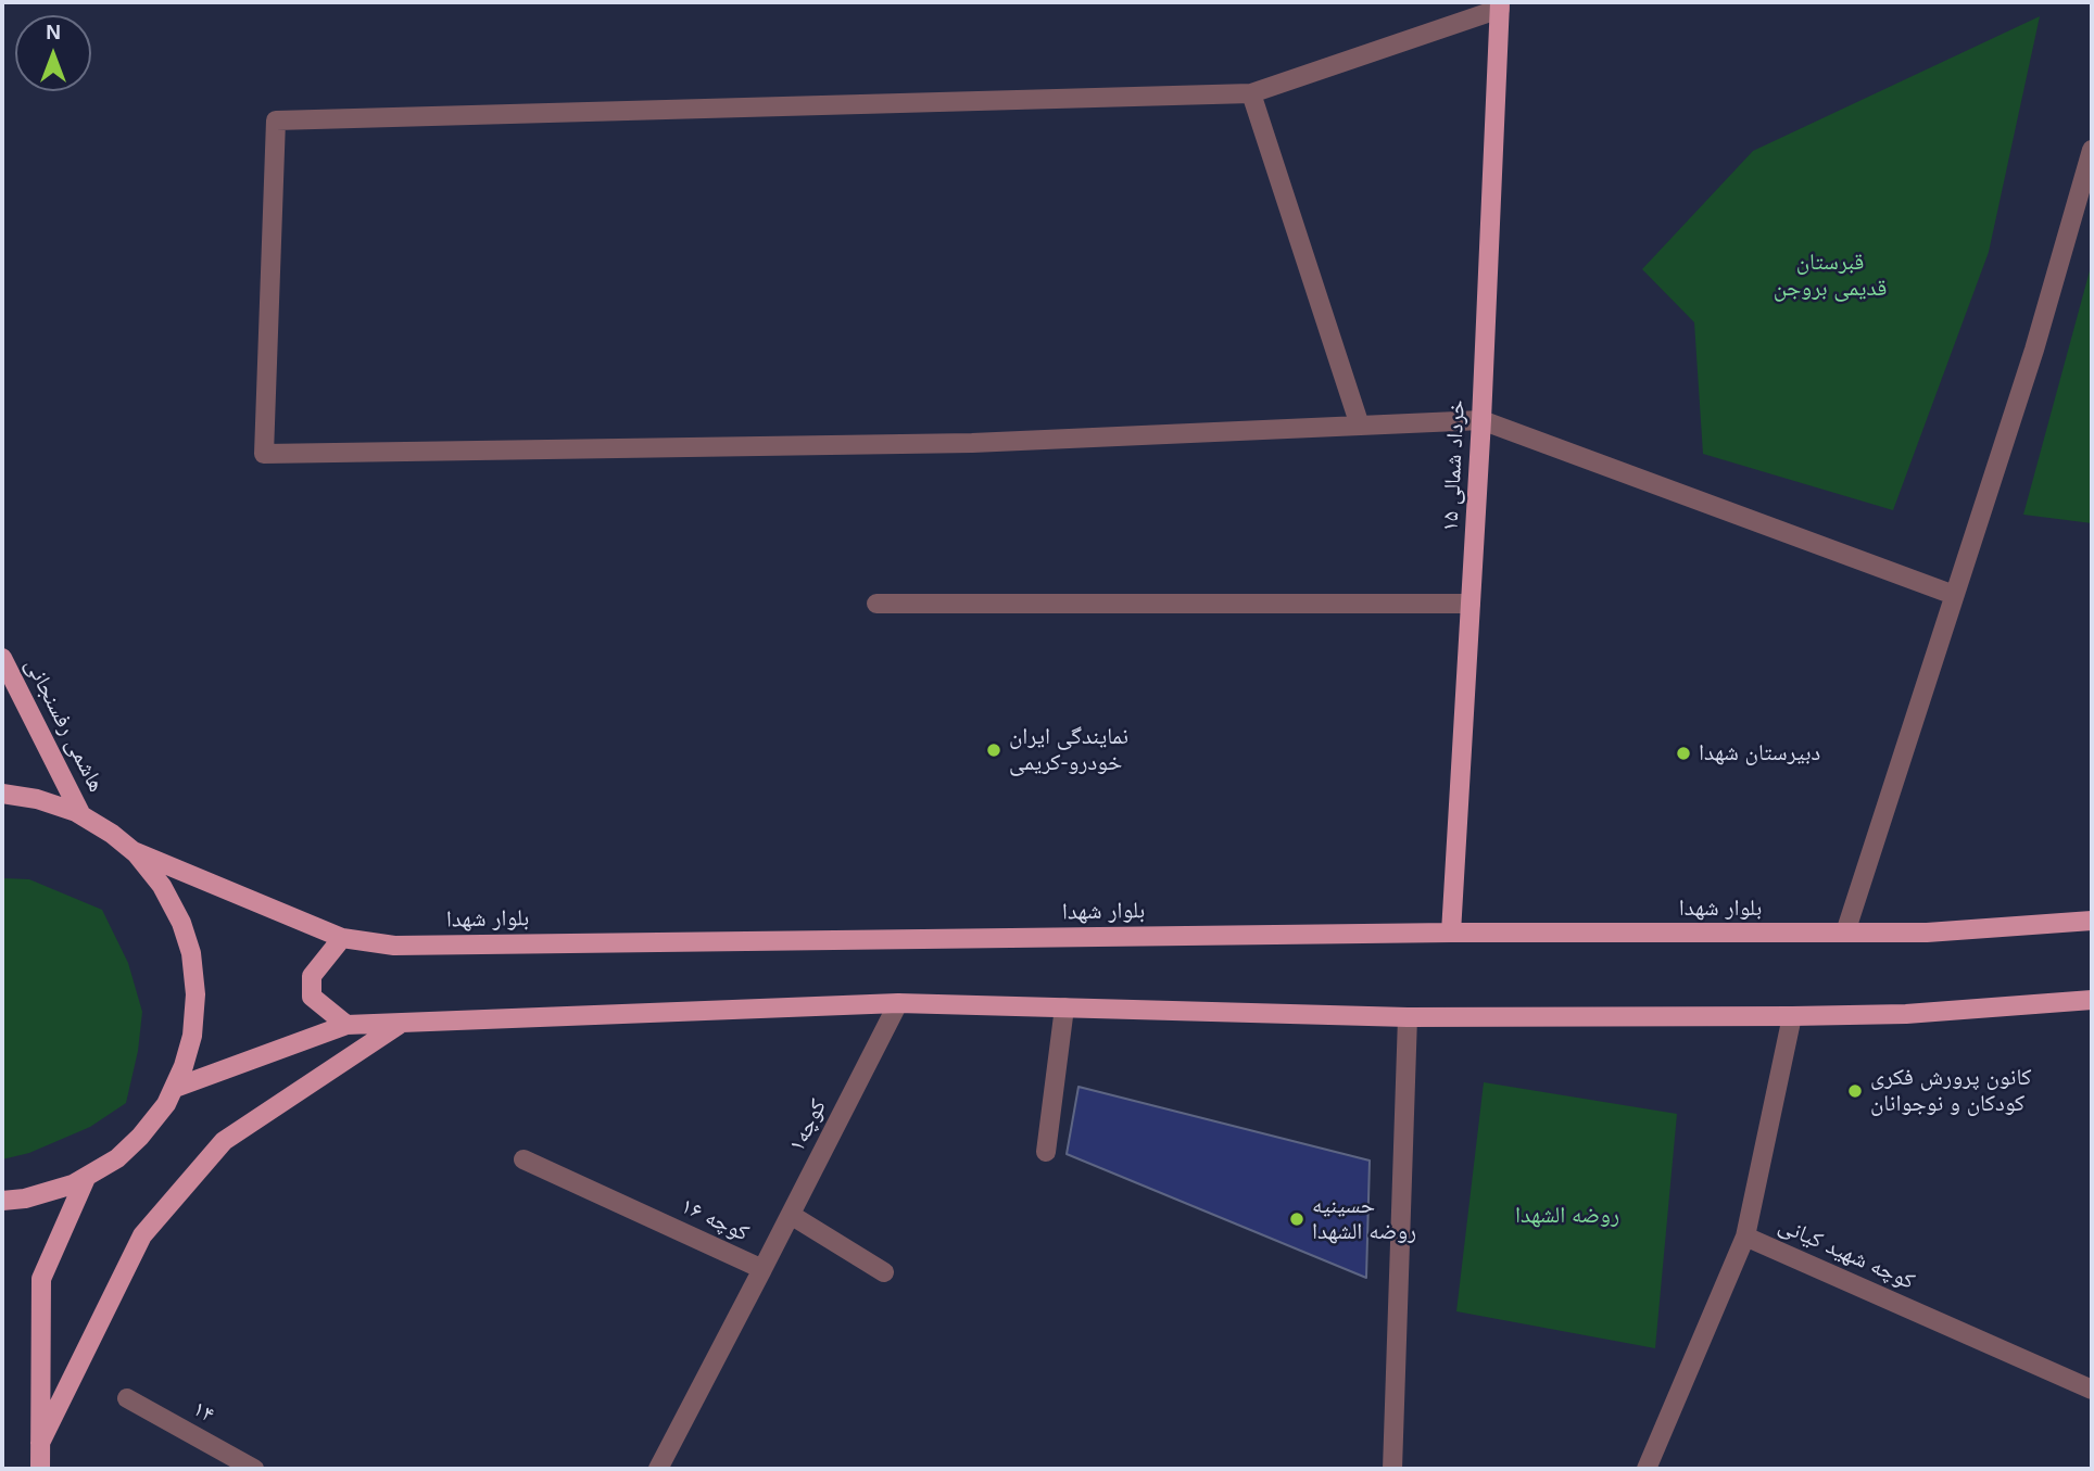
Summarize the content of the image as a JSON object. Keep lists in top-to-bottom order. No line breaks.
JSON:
{"streets":{"main road":["۱۵ خرداد شمالی","هاشمی رفسنجانی","بلوار شهدا"],"street":["کوچه۱","کوچه ۱۶","کوچه شهید کیانی","۱۴"]},"crossings":[["۱۵ خرداد شمالی","بلوار شهدا"],["کوچه۱","کوچه ۱۶"]],"parks":["قبرستان قدیمی بروجن","روضه الشهدا"],"places":["نمایندگی ایران خودرو-کریمی","دبیرستان شهدا","کانون پرورش فکری کودکان و نوجوانان","حسینیه روضه الشهدا"],"north":"top"}
